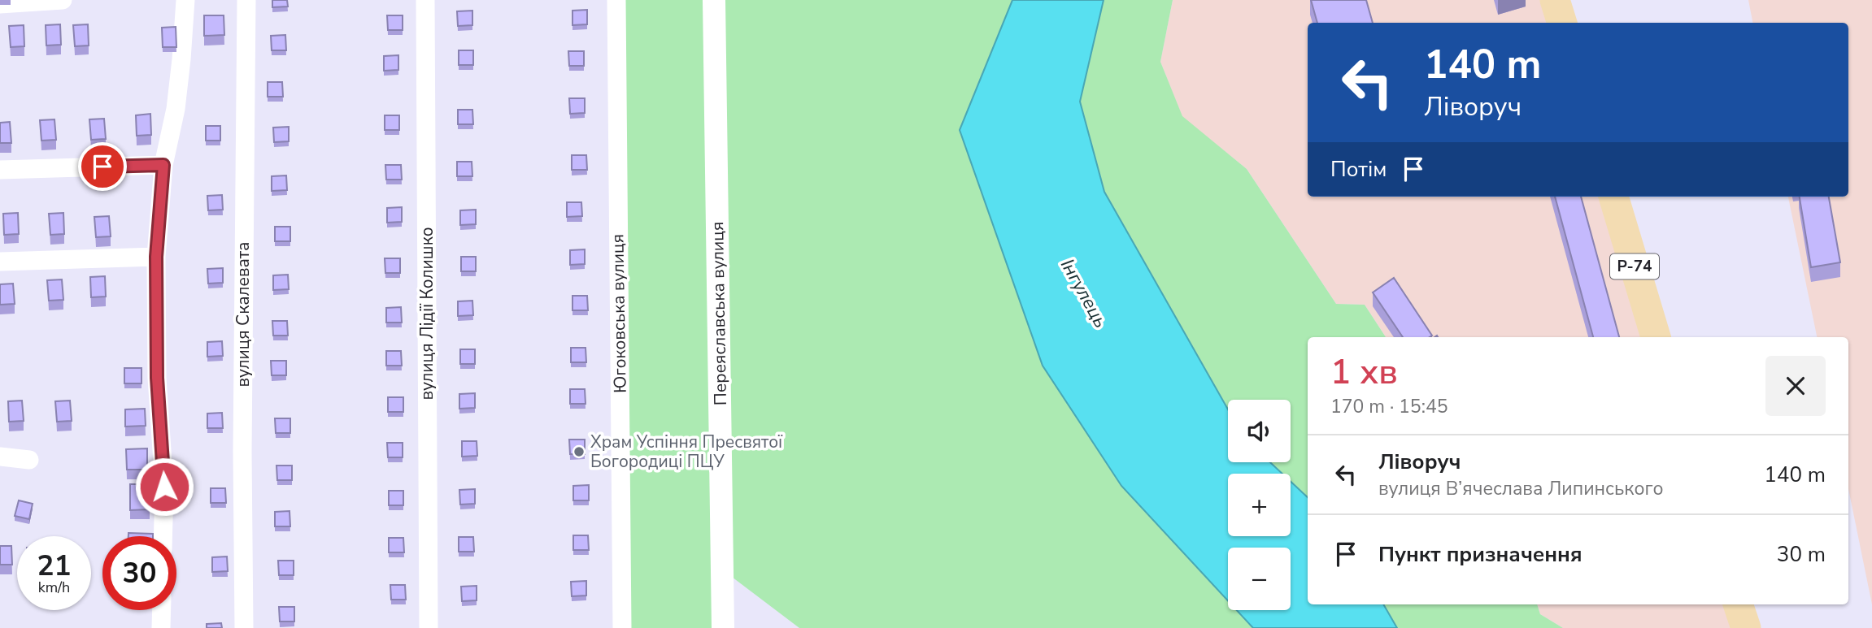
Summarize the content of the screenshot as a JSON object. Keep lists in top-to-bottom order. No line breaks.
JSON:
{"streets":{"main road":["Р-74"],"street":["вулиця Лідії Колишко","Югоковська вулиця","Переяславська вулиця","вулиця Скалевата"]},"water":["Інгулець"],"places":["Храм Успіння Пресвятої Богородиці ПЦУ"],"page":{"turn":["140 m","Ліворуч"],"then":"Потім","heading":["1 хв","170 m · 15:45"],"map_buttons":["+","−"],"list":[{"name":"Ліворуч","note":"вулиця В’ячеслава Липинського","value":"140 m"},{"name":"Пункт призначення","value":"30 m"}],"speed":"21 km/h","limit":"30"}}
